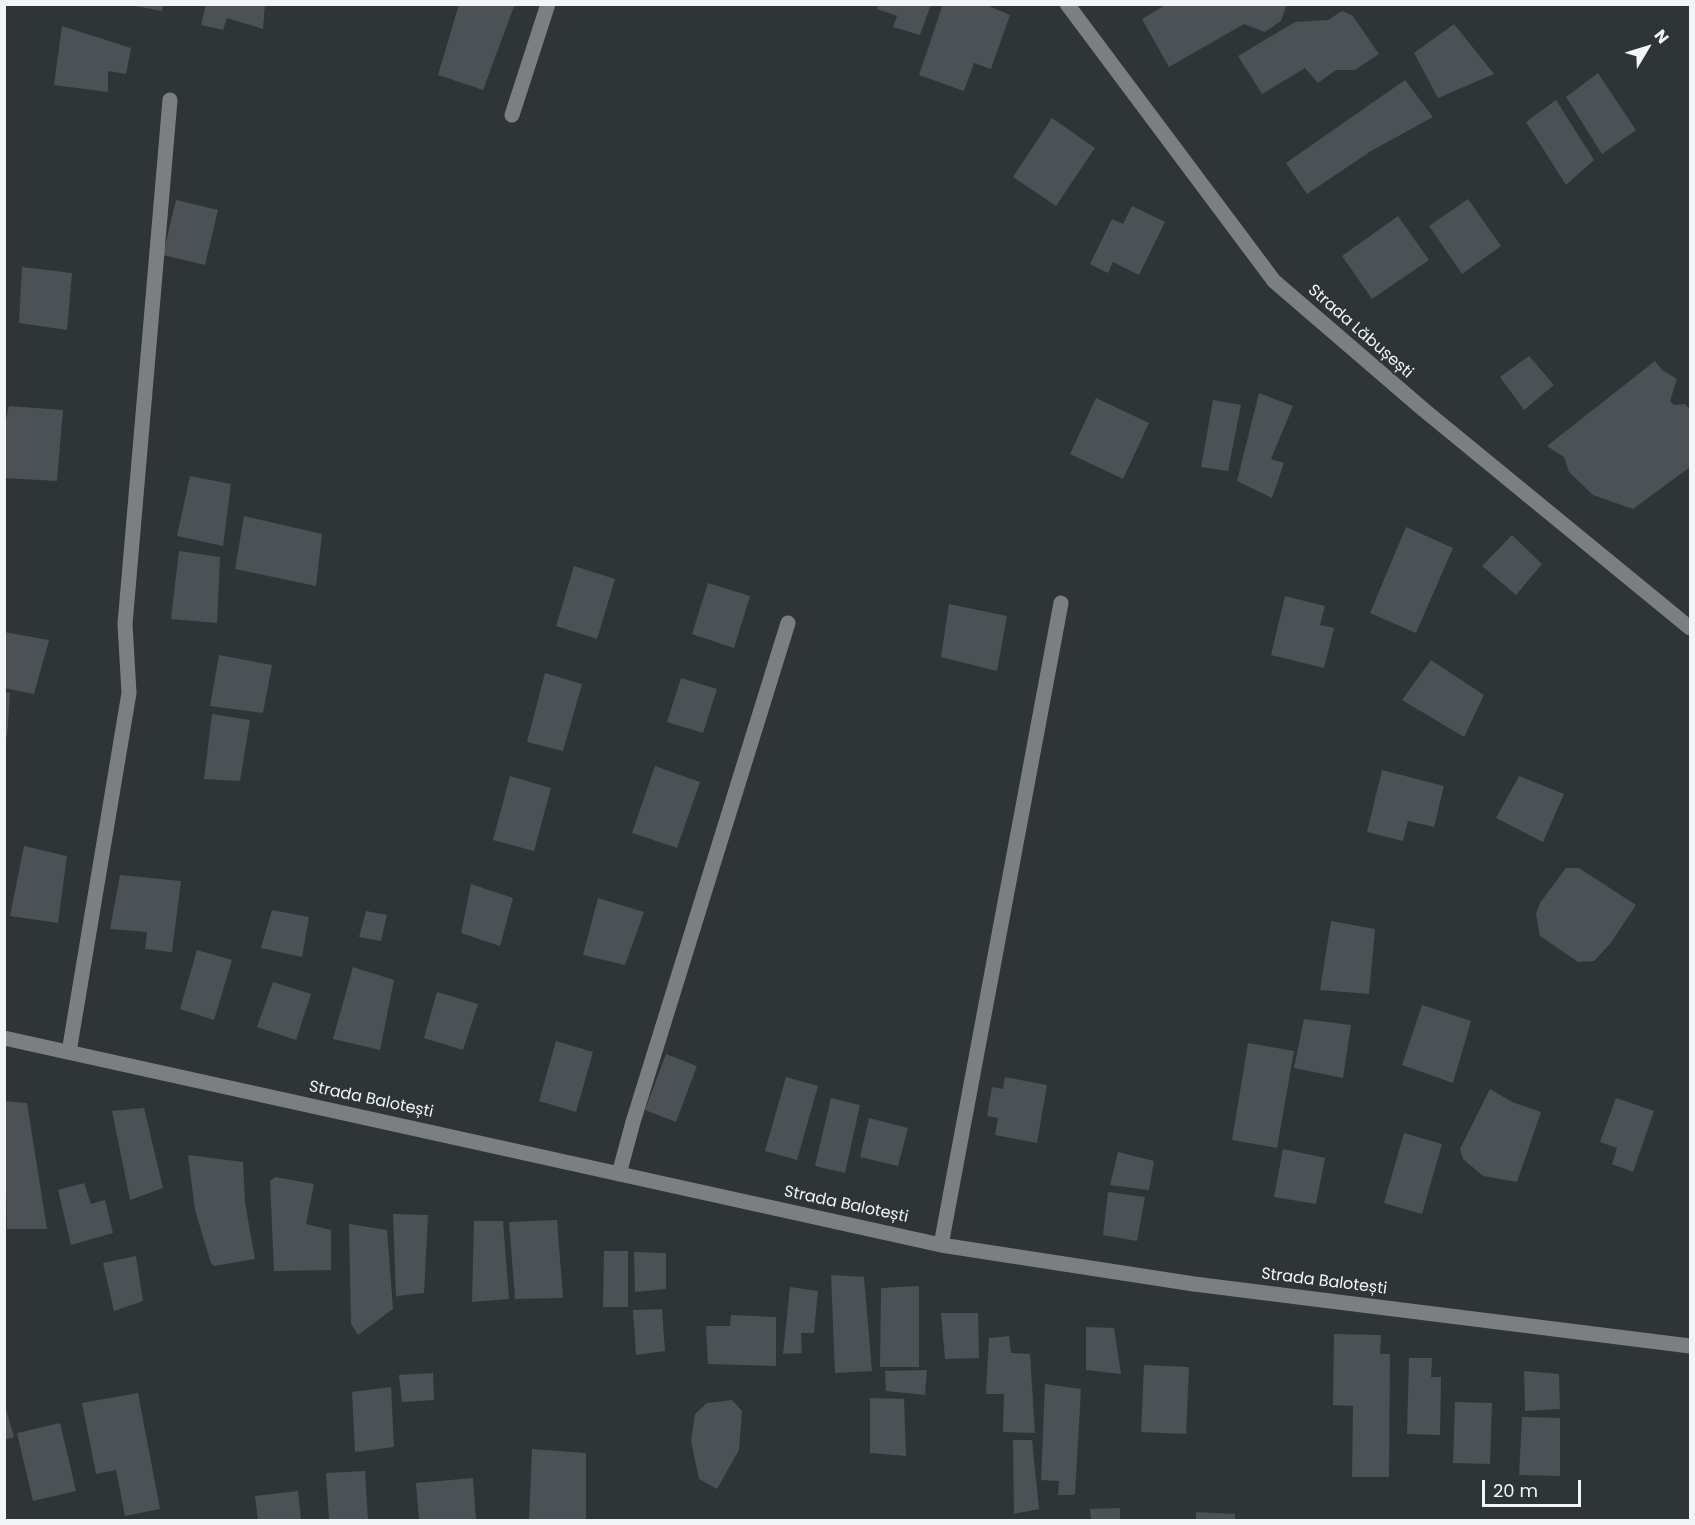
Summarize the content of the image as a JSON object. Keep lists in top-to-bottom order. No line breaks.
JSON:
{"streets":{"street":["Strada Lăbușești","Strada Balotești"]},"scale_bar":"20 m","north":"top right"}
